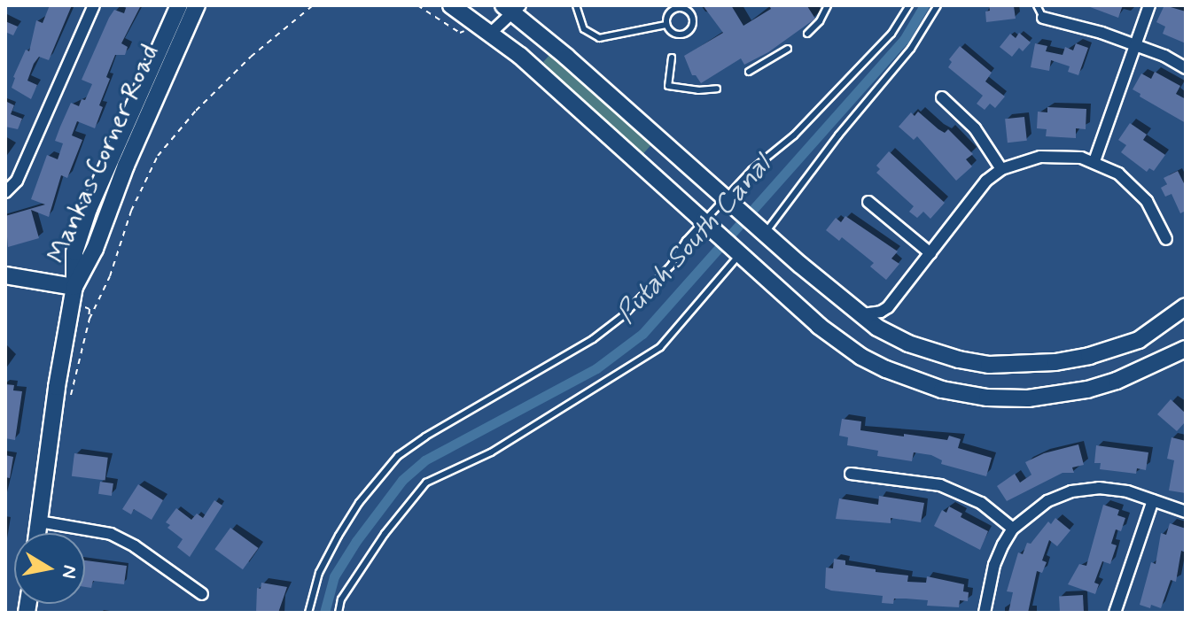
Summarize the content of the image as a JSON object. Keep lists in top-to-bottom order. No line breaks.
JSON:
{"streets":{"street":["Mankas Corner Road"]},"water":["Putah South Canal"],"north":"right"}
